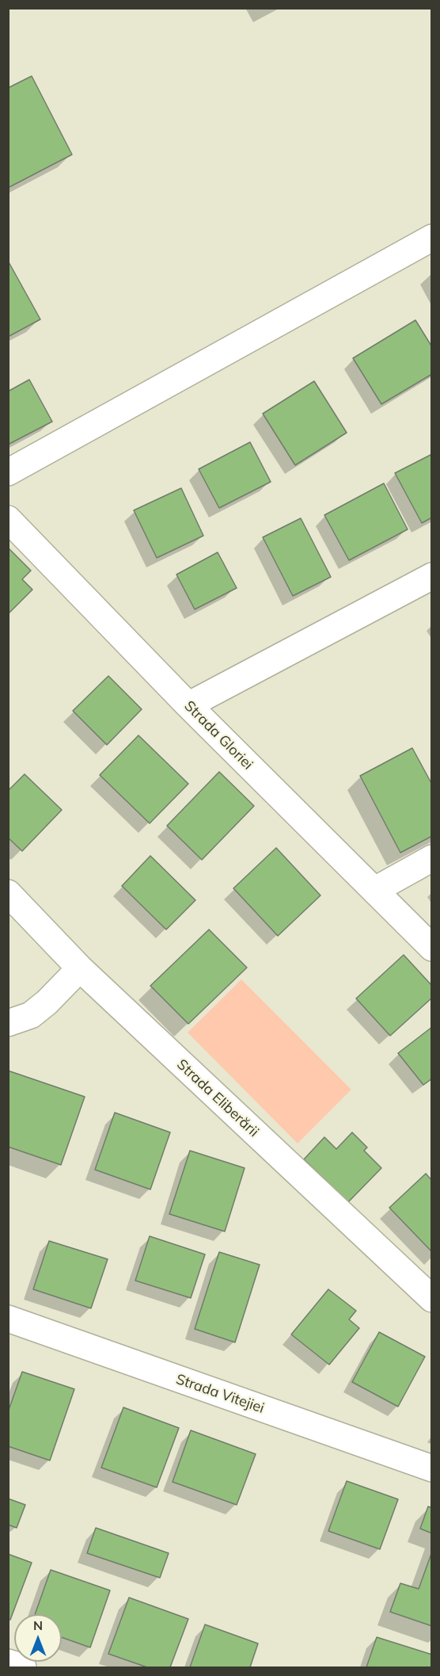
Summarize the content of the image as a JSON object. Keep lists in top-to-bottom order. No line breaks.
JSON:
{"streets":{"street":["Strada Gloriei","Strada Eliberării","Strada Vitejiei"]},"north":"top"}
